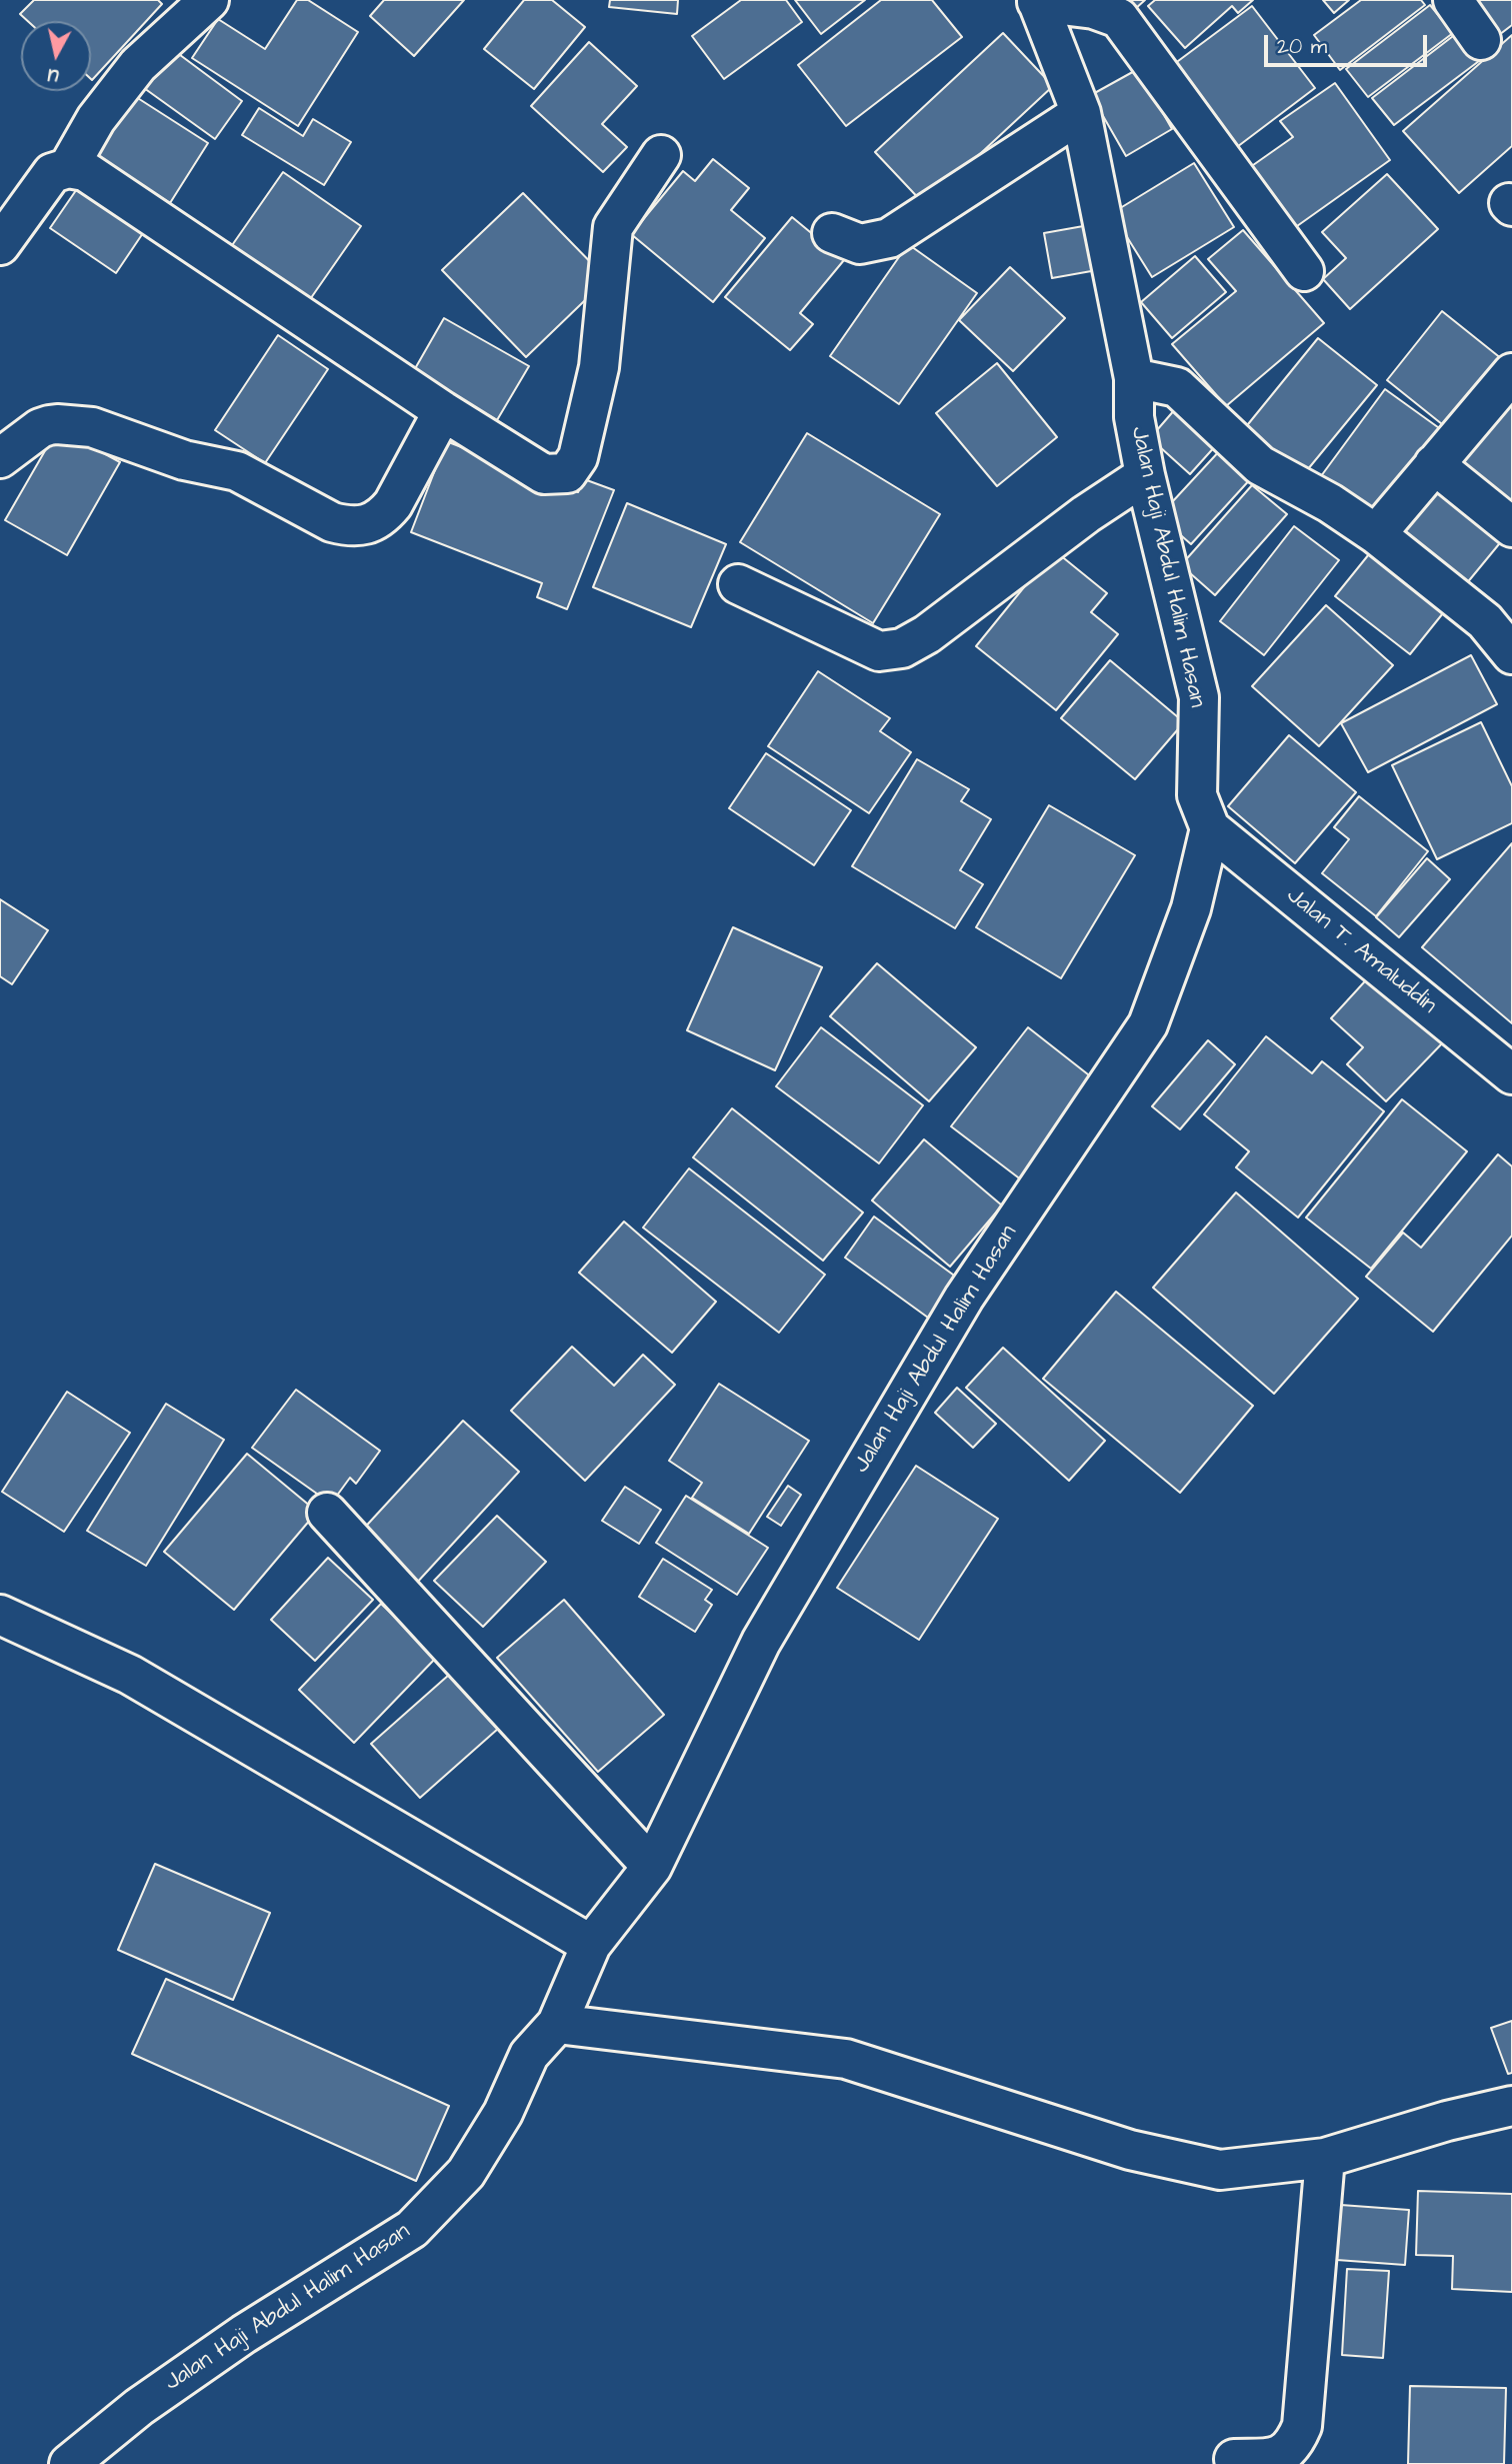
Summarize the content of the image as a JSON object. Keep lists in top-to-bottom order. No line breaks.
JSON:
{"streets":{"street":["Jalan Haji Abdul Halim Hasan","Jalan T. Amaluddin"]},"crossings":[["Jalan Haji Abdul Halim Hasan","Jalan T. Amaluddin"]],"scale_bar":"20 m","north":"bottom"}
